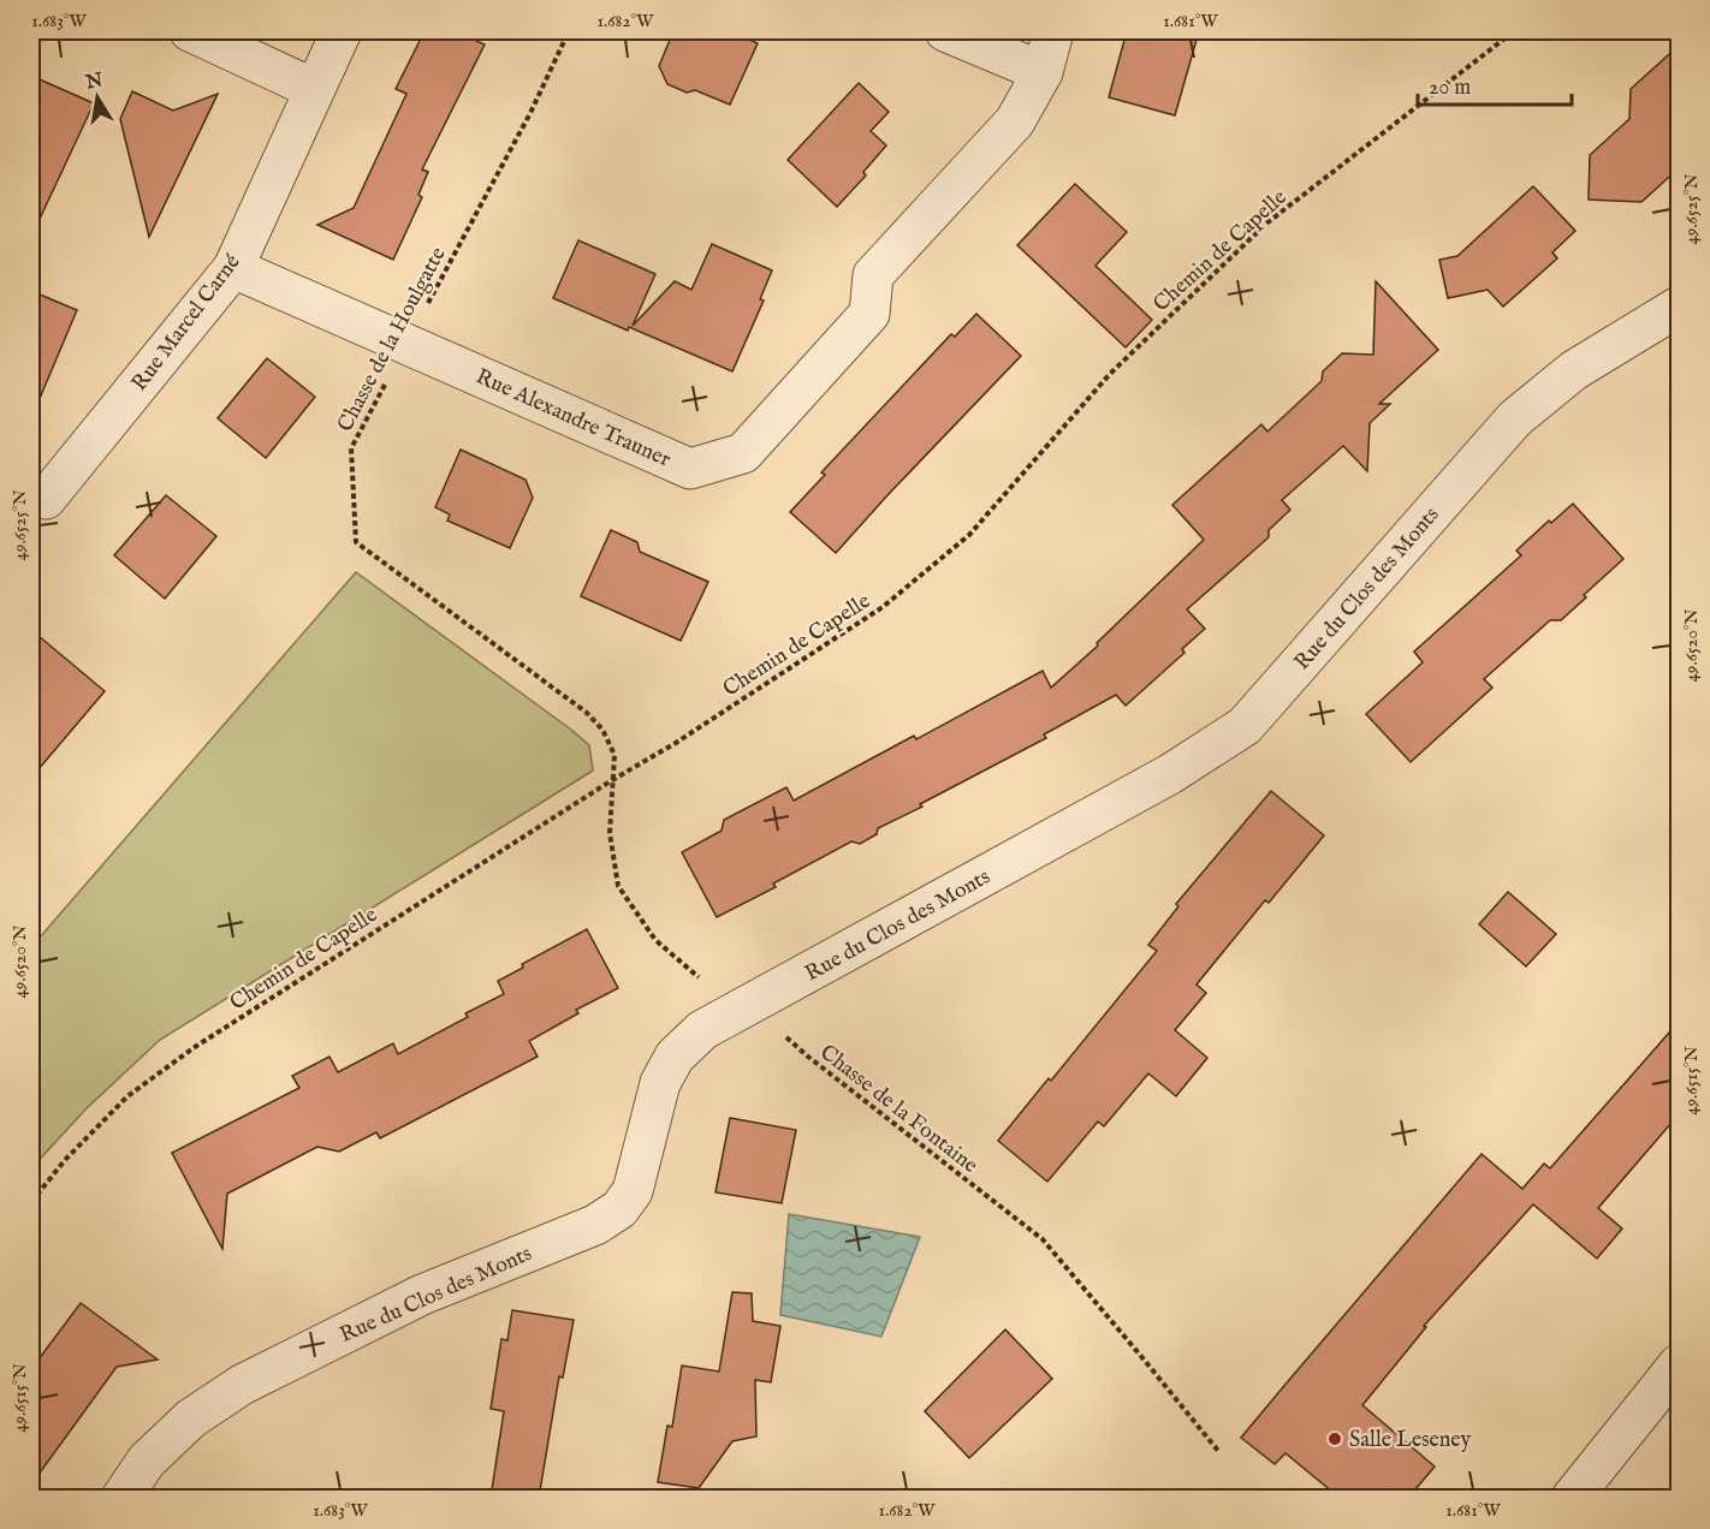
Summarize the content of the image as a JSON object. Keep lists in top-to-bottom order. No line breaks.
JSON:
{"streets":{"street":["Rue Marcel Carné","Rue Alexandre Trauner","Rue du Clos des Monts"],"path":["Chemin de Capelle","Chasse de la Houlgatte","Chasse de la Fontaine"]},"crossings":[["Chemin de Capelle","Chasse de la Houlgatte"],["Chemin de Capelle","Chasse de la Fontaine"],["Rue Marcel Carné","Rue Alexandre Trauner"],["Chasse de la Houlgatte","Rue Alexandre Trauner"],["Chasse de la Houlgatte","Chasse de la Fontaine"],["Rue du Clos des Monts","Chasse de la Fontaine"]],"places":["Salle Leseney"],"scale_bar":"20 m","north":"top","coordinates":["1.683°W","1.682°W","1.681°W","49.6525°N","49.6520°N","49.6515°N"]}
